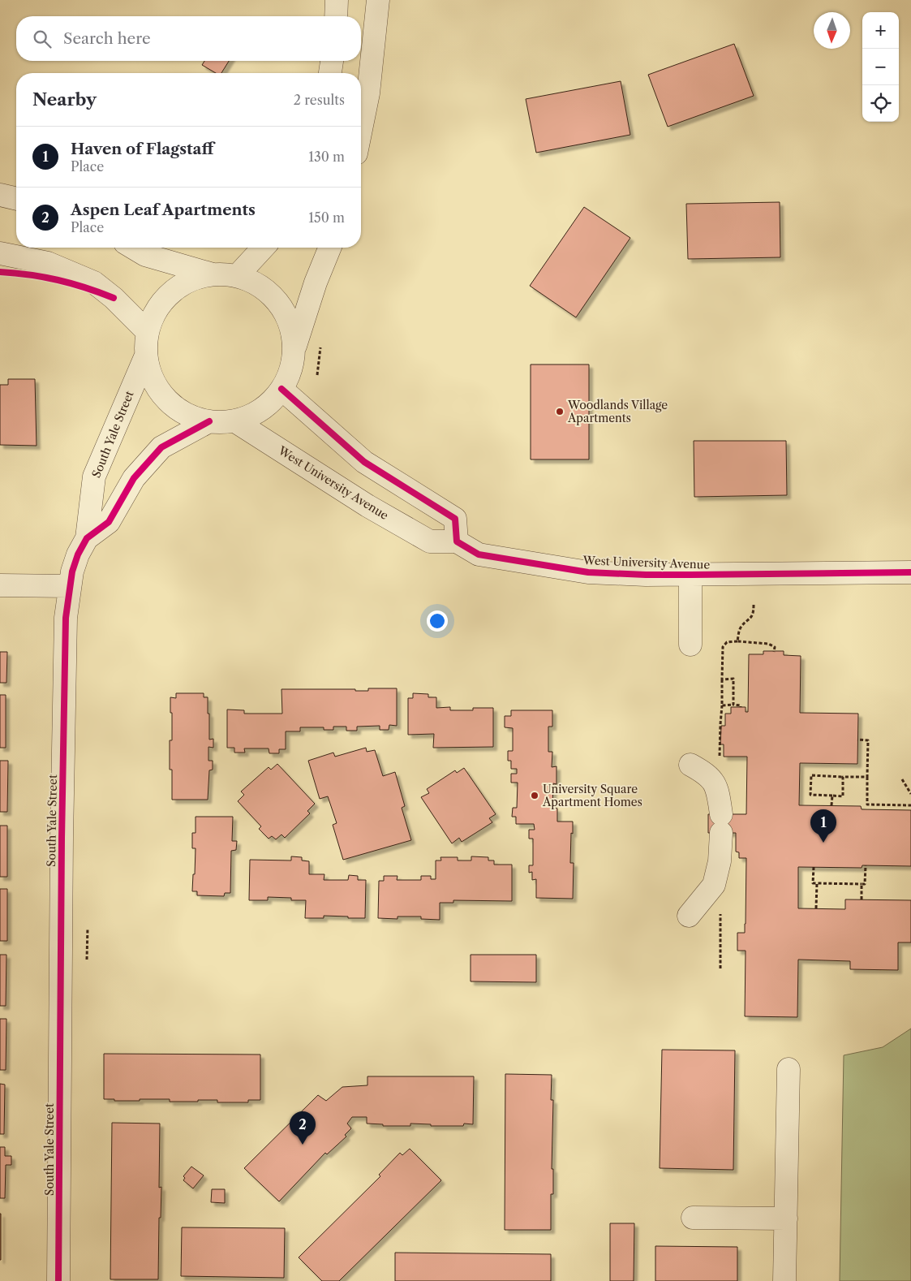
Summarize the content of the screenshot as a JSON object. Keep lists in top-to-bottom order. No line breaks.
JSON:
{"streets":{"street":["South Yale Street","West University Avenue"]},"places":["Woodlands Village Apartments","University Square Apartment Homes"],"north":"bottom","page":{"map_buttons":["+","−"],"search":"Search here","heading":["Nearby","2 results"],"list":[{"mark":"1","name":"Haven of Flagstaff","note":"Place","value":"130 m"},{"mark":"2","name":"Aspen Leaf Apartments","note":"Place","value":"150 m"}],"pins":["1","2"]}}
